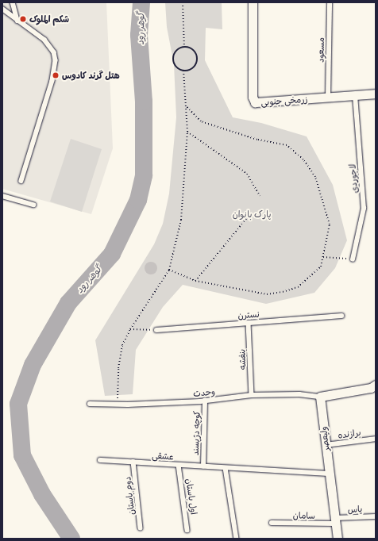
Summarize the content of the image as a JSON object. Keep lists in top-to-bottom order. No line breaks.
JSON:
{"streets":{"street":["زرمخی جنوبی","ولیعصر"],"lane":["مسعود","لاجوردی","نسترن","بنفشه","وحدت","کوچه دژپسند","برازنده","عشقی","دوم باستان","اول باستان","یاس","سامان"]},"crossings":[["مسعود","زرمخی جنوبی"],["زرمخی جنوبی","لاجوردی"],["نسترن","بنفشه"],["بنفشه","وحدت"],["وحدت","کوچه دژپسند"],["وحدت","ولیعصر"],["کوچه دژپسند","عشقی"],["برازنده","ولیعصر"],["ولیعصر","عشقی"],["ولیعصر","یاس"],["ولیعصر","سامان"],["عشقی","دوم باستان"],["عشقی","اول باستان"],["یاس","سامان"]],"water":["گوهر رود"],"parks":["پارک بانوان"],"places":["شکم الملوک","هتل گرند کادوس"]}
